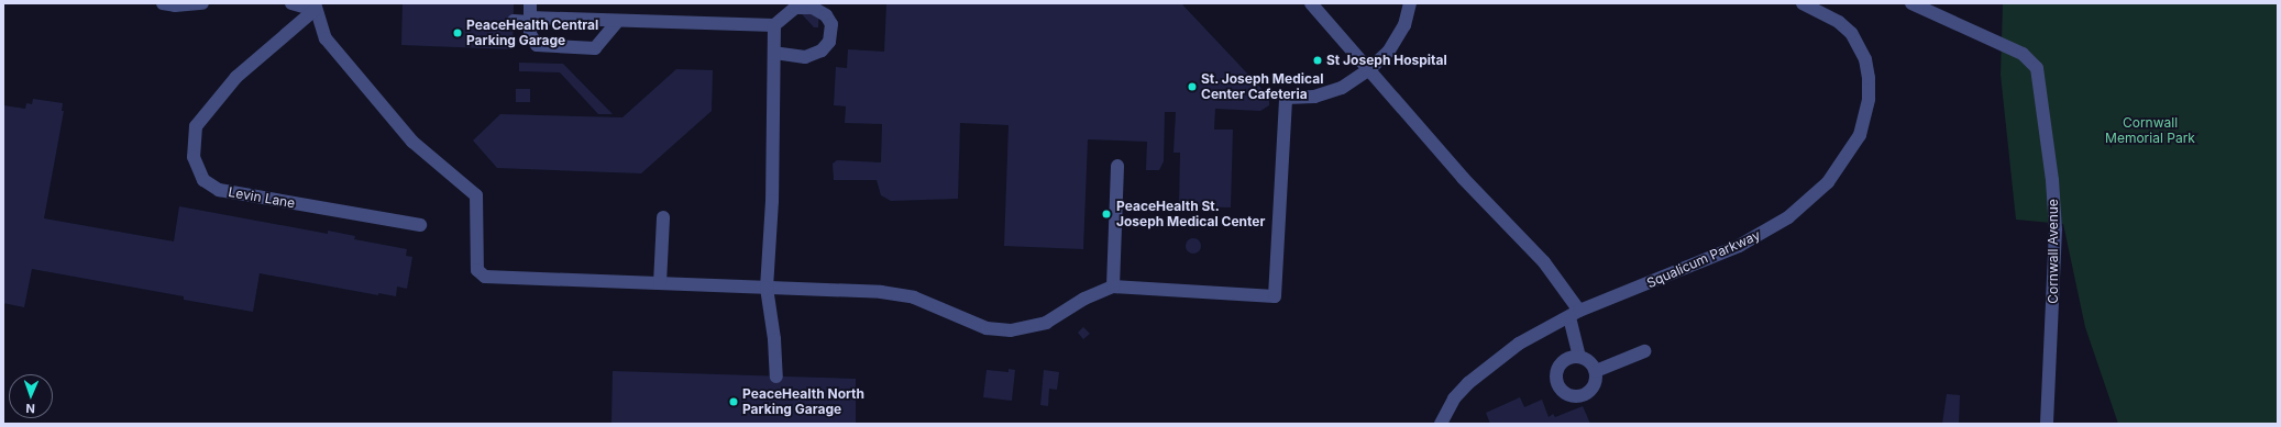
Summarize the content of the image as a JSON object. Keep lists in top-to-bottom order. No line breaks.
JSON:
{"streets":{"street":["Levin Lane","Cornwall Avenue","Squalicum Parkway"]},"parks":["Cornwall Memorial Park"],"places":["PeaceHealth Central Parking Garage","St Joseph Hospital","St. Joseph Medical Center Cafeteria","PeaceHealth St. Joseph Medical Center","PeaceHealth North Parking Garage"],"north":"bottom"}
